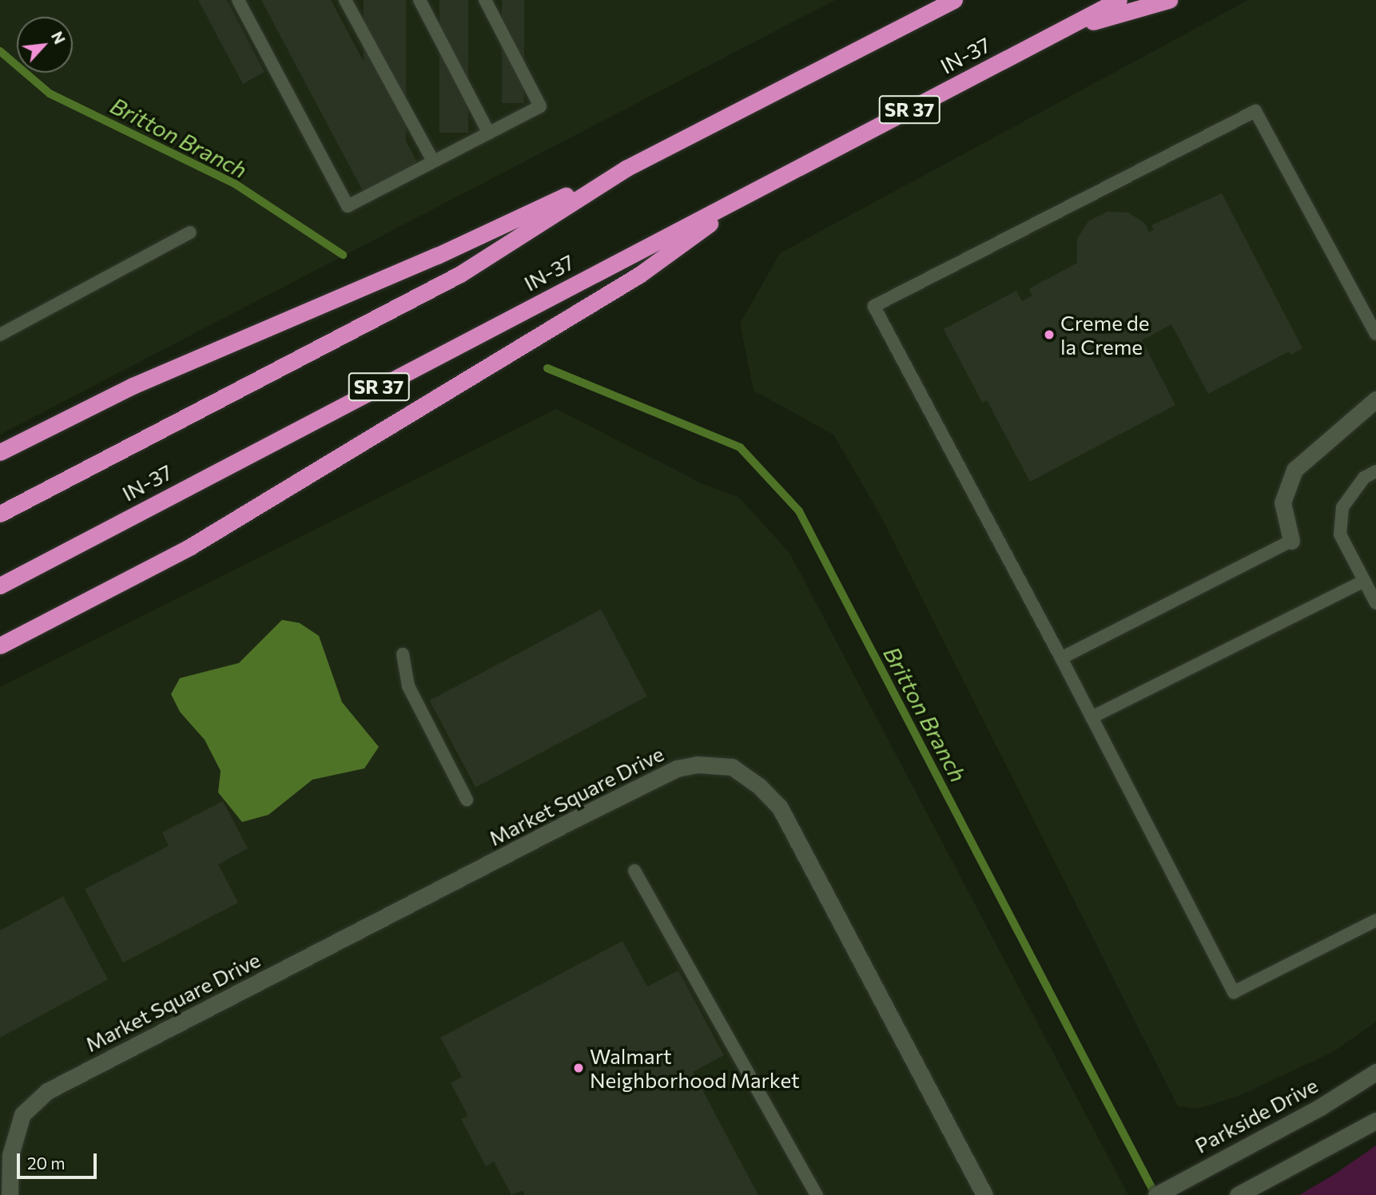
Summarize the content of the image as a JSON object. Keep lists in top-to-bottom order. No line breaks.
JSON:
{"streets":{"highway":["IN-37","SR 37"],"street":["Market Square Drive","Parkside Drive"]},"water":["Britton Branch"],"places":["Creme de la Creme","Walmart Neighborhood Market"],"scale_bar":"20 m","north":"top right"}
